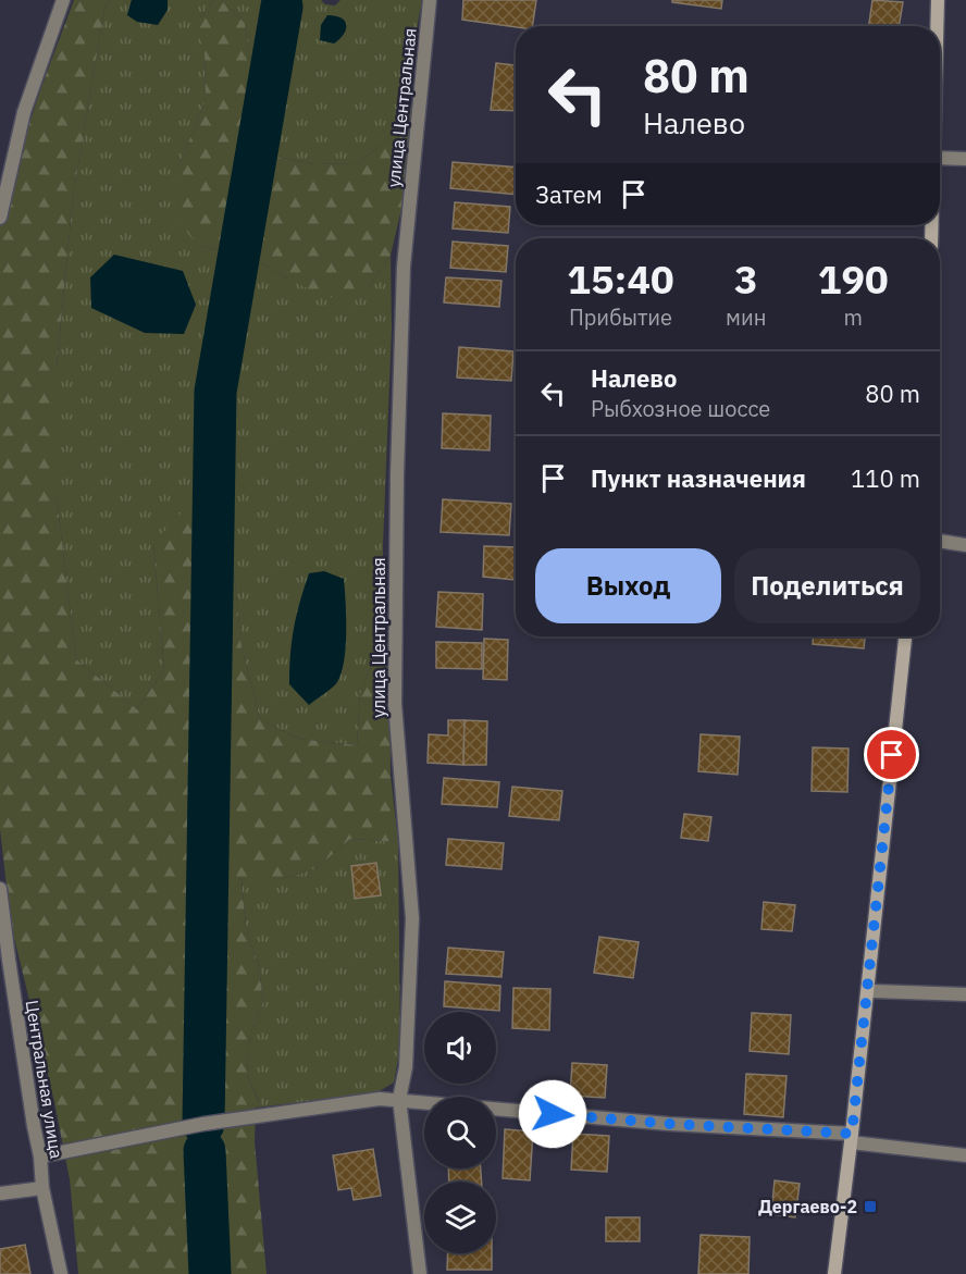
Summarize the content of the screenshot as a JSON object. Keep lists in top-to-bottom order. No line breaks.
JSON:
{"streets":{"street":["улица Центральная","Центральная улица"]},"places":{"transit":["Дергаево-2"]},"page":{"turn":["80 m","Налево"],"then":"Затем","eta":["15:40","Прибытие","3","мин","190","m"],"list":[{"name":"Налево","note":"Рыбхозное шоссе","value":"80 m"},{"name":"Пункт назначения","value":"110 m"}],"buttons":["Выход","Поделиться"]}}
